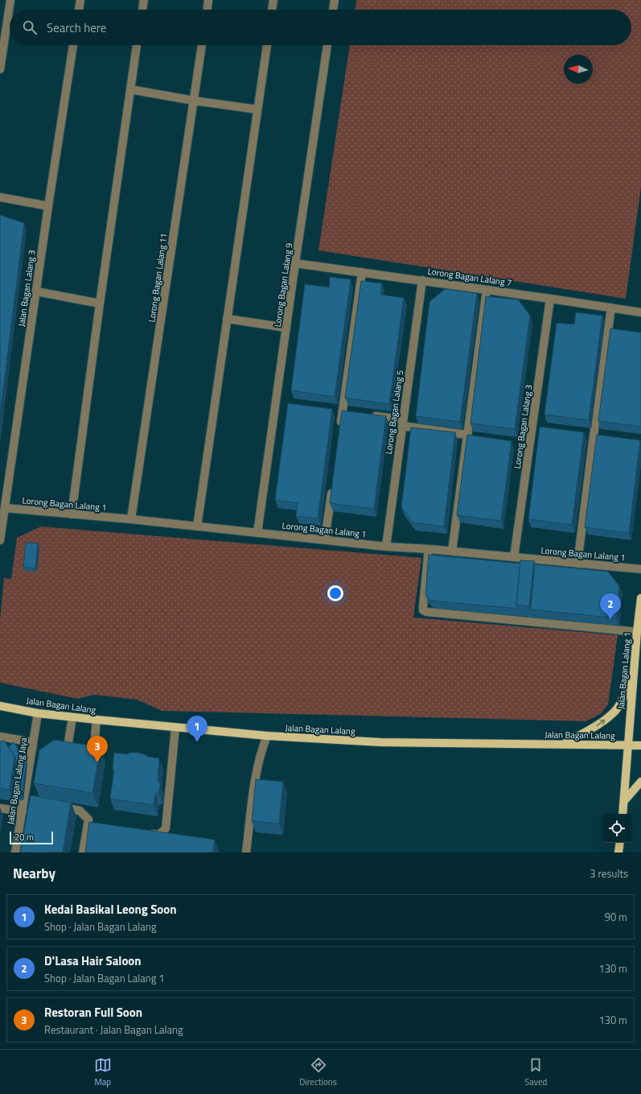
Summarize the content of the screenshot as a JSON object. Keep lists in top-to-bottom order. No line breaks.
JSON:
{"streets":{"main road":["Jalan Bagan Lalang 1","Jalan Bagan Lalang"],"street":["Lorong Bagan Lalang 7","Lorong Bagan Lalang 11","Lorong Bagan Lalang 9","Jalan Bagan Lalang 3","Lorong Bagan Lalang 5","Lorong Bagan Lalang 3","Lorong Bagan Lalang 1","Jalan Bagan Lalang Jaya"]},"crossings":[["Lorong Bagan Lalang 7","Lorong Bagan Lalang 9"],["Lorong Bagan Lalang 7","Lorong Bagan Lalang 5"],["Lorong Bagan Lalang 7","Lorong Bagan Lalang 3"],["Lorong Bagan Lalang 11","Lorong Bagan Lalang 1"],["Lorong Bagan Lalang 9","Lorong Bagan Lalang 1"],["Jalan Bagan Lalang 3","Lorong Bagan Lalang 1"],["Lorong Bagan Lalang 5","Lorong Bagan Lalang 1"],["Lorong Bagan Lalang 3","Lorong Bagan Lalang 1"],["Jalan Bagan Lalang 1","Jalan Bagan Lalang"],["Jalan Bagan Lalang","Jalan Bagan Lalang Jaya"]],"scale_bar":"20 m","north":"left","page":{"search":"Search here","pins":["2","1","3"],"scale":"20 m","heading":["Nearby","3 results"],"list":[{"mark":"1","name":"Kedai Basikal Leong Soon","note":"Shop · Jalan Bagan Lalang","value":"90 m"},{"mark":"2","name":"D'Lasa Hair Saloon","note":"Shop · Jalan Bagan Lalang 1","value":"130 m"},{"mark":"3","name":"Restoran Full Soon","note":"Restaurant · Jalan Bagan Lalang","value":"130 m"}],"nav":["Map","Directions","Saved"]}}
